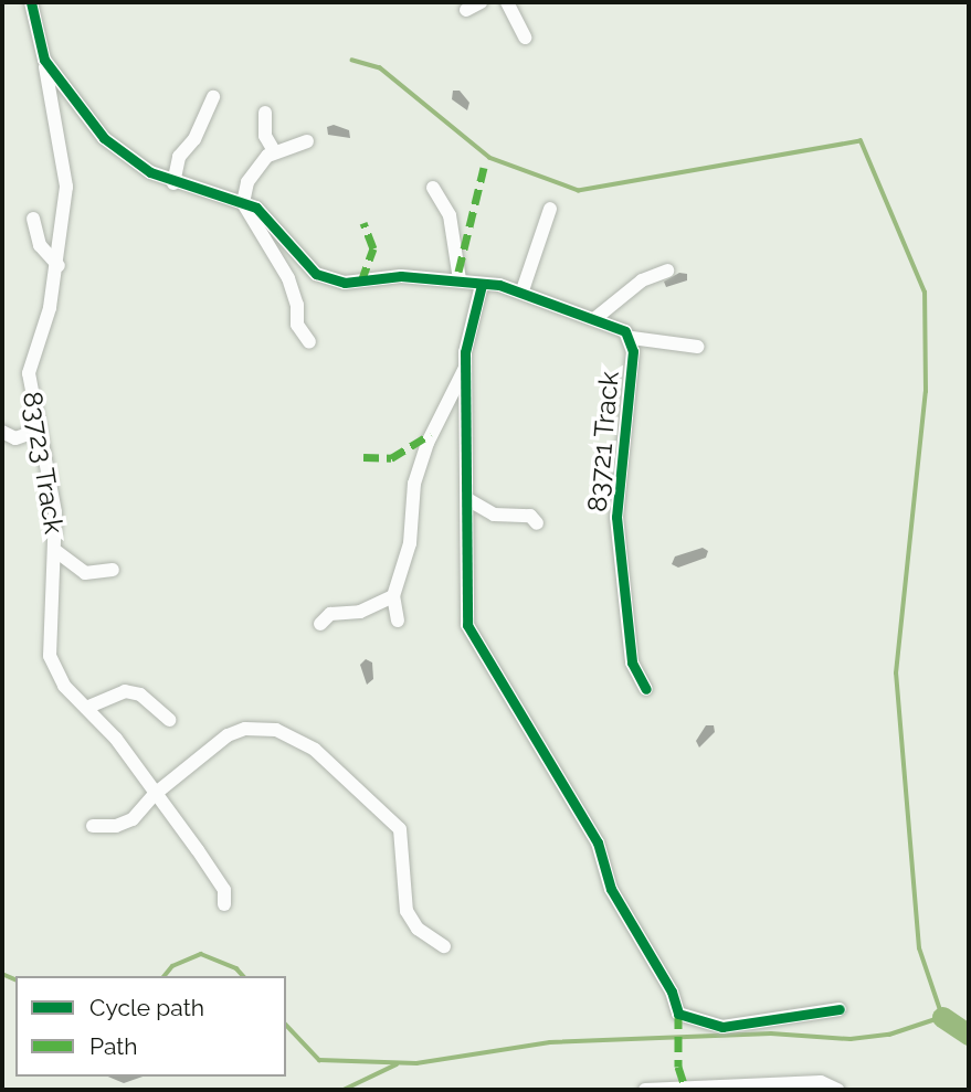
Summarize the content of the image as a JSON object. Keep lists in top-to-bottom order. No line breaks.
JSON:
{"streets":{"street":["83721 Track","83723 Track"]},"crossings":[["83721 Track","83723 Track"]],"legend":["Cycle path","Path"]}
